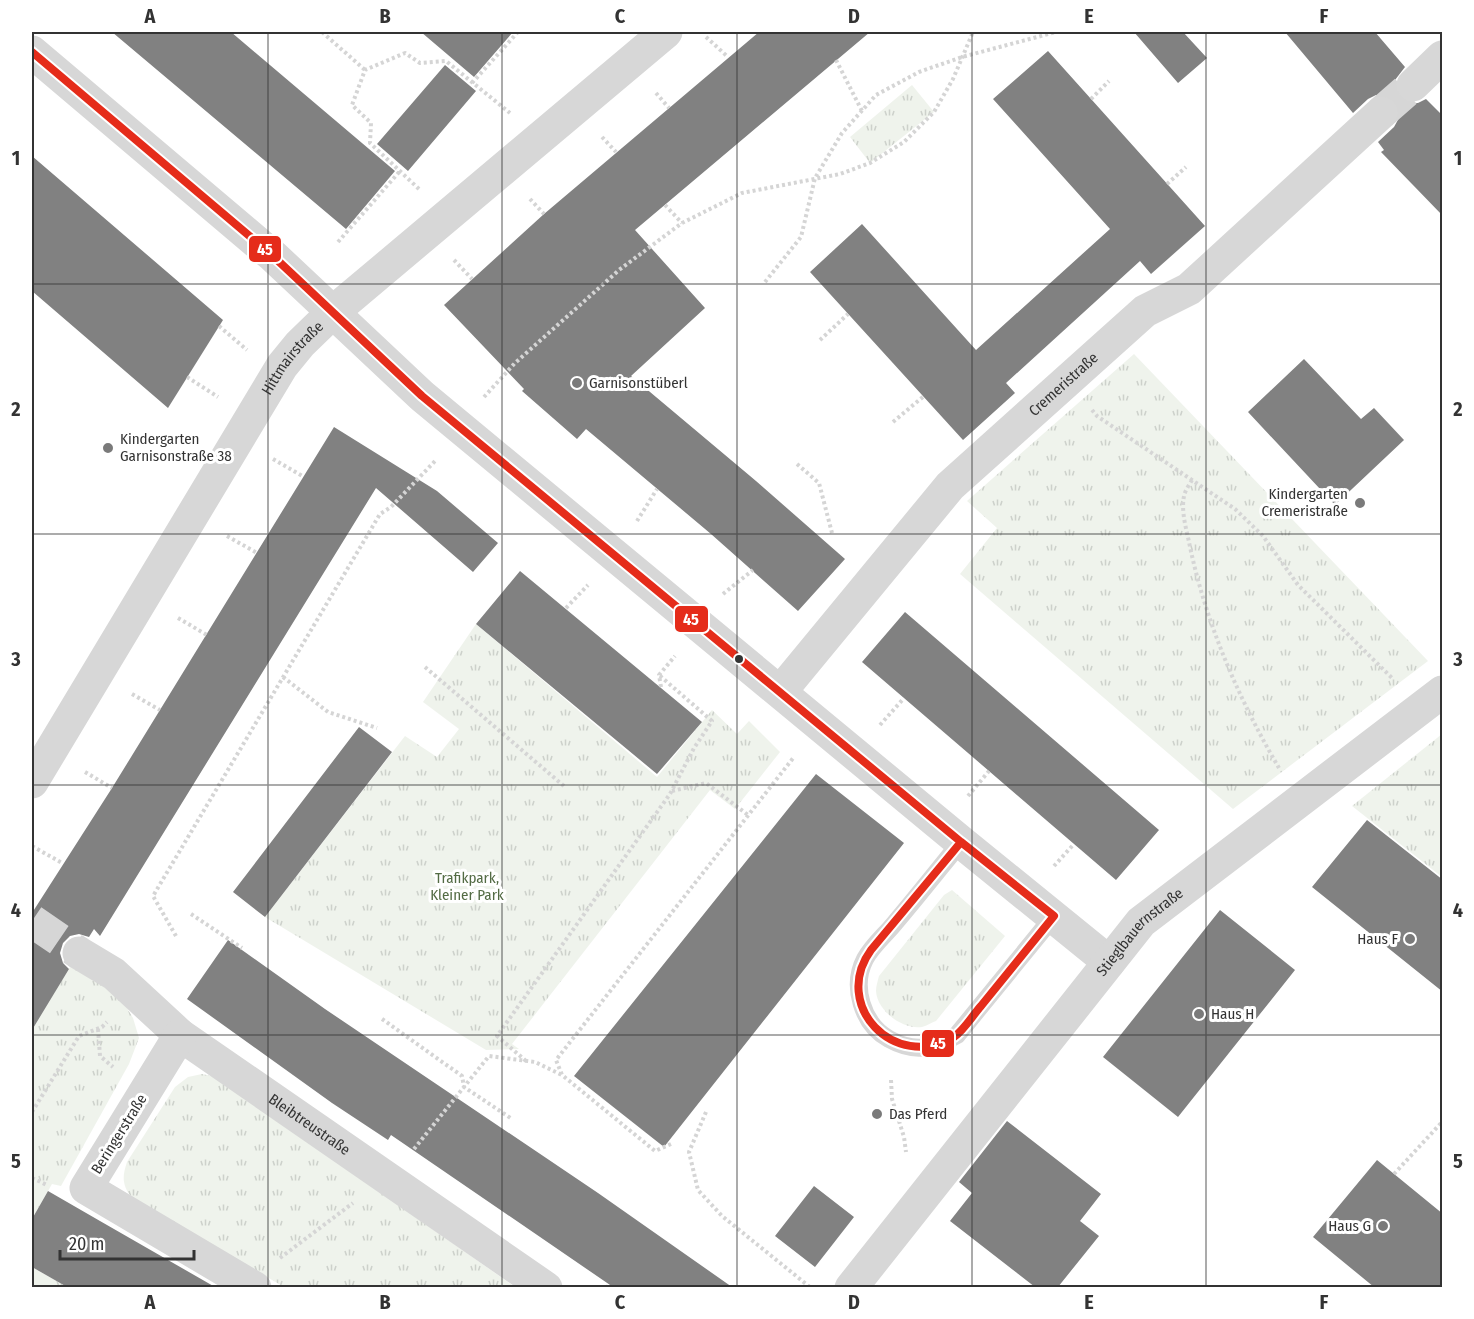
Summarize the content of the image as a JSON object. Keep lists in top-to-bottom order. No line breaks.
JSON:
{"streets":{"street":["Hittmairstraße","Cremeristraße","Stieglbauernstraße","Bleibtreustraße","Beringerstraße"]},"crossings":[["Bleibtreustraße","Beringerstraße"]],"parks":["Trafikpark, Kleiner Park"],"places":["Garnisonstüberl","Kindergarten Garnisonstraße 38","Kindergarten Cremeristraße","Haus F","Haus H","Das Pferd","Haus G"],"lines":["transit line 45"],"scale_bar":"20 m","grid":{"columns":["A","B","C","D","E","F"],"rows":["1","2","3","4","5"]}}
